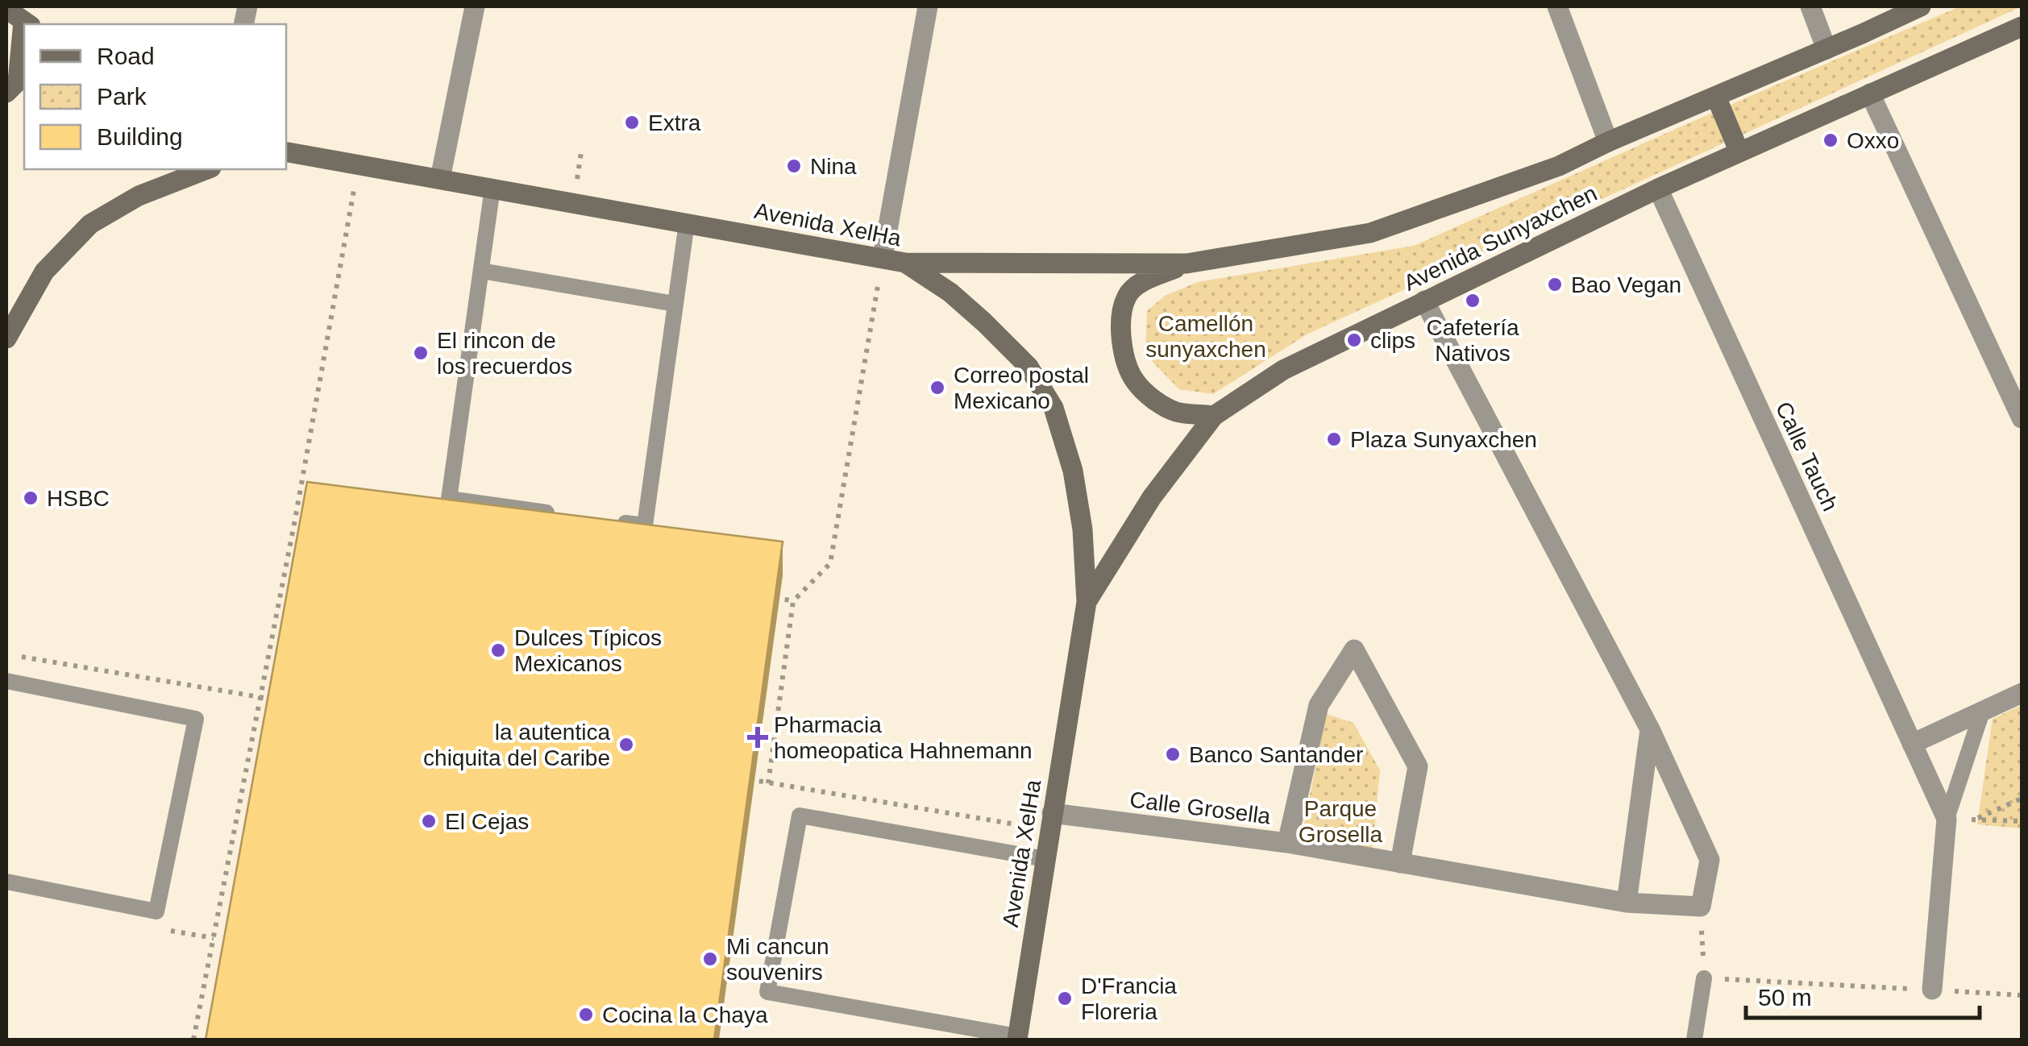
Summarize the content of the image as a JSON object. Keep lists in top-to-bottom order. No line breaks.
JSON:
{"streets":{"street":["Avenida XelHa","Avenida Sunyaxchen","Calle Tauch","Calle Grosella"]},"crossings":[["Avenida XelHa","Avenida Sunyaxchen"],["Avenida XelHa","Calle Grosella"],["Avenida Sunyaxchen","Calle Tauch"]],"parks":["Camellón sunyaxchen","Parque Grosella"],"places":{"other":["Extra","Oxxo","Nina","Bao Vegan","Cafetería Nativos","clips","El rincon de los recuerdos","Correo postal Mexicano","Plaza Sunyaxchen","HSBC","Dulces Típicos Mexicanos","la autentica chiquita del Caribe","Banco Santander","El Cejas","Mi cancun souvenirs","D'Francia Floreria","Cocina la Chaya"],"health":["Pharmacia homeopatica Hahnemann"]},"legend":["Road","Park","Building"],"scale_bar":"50 m"}
